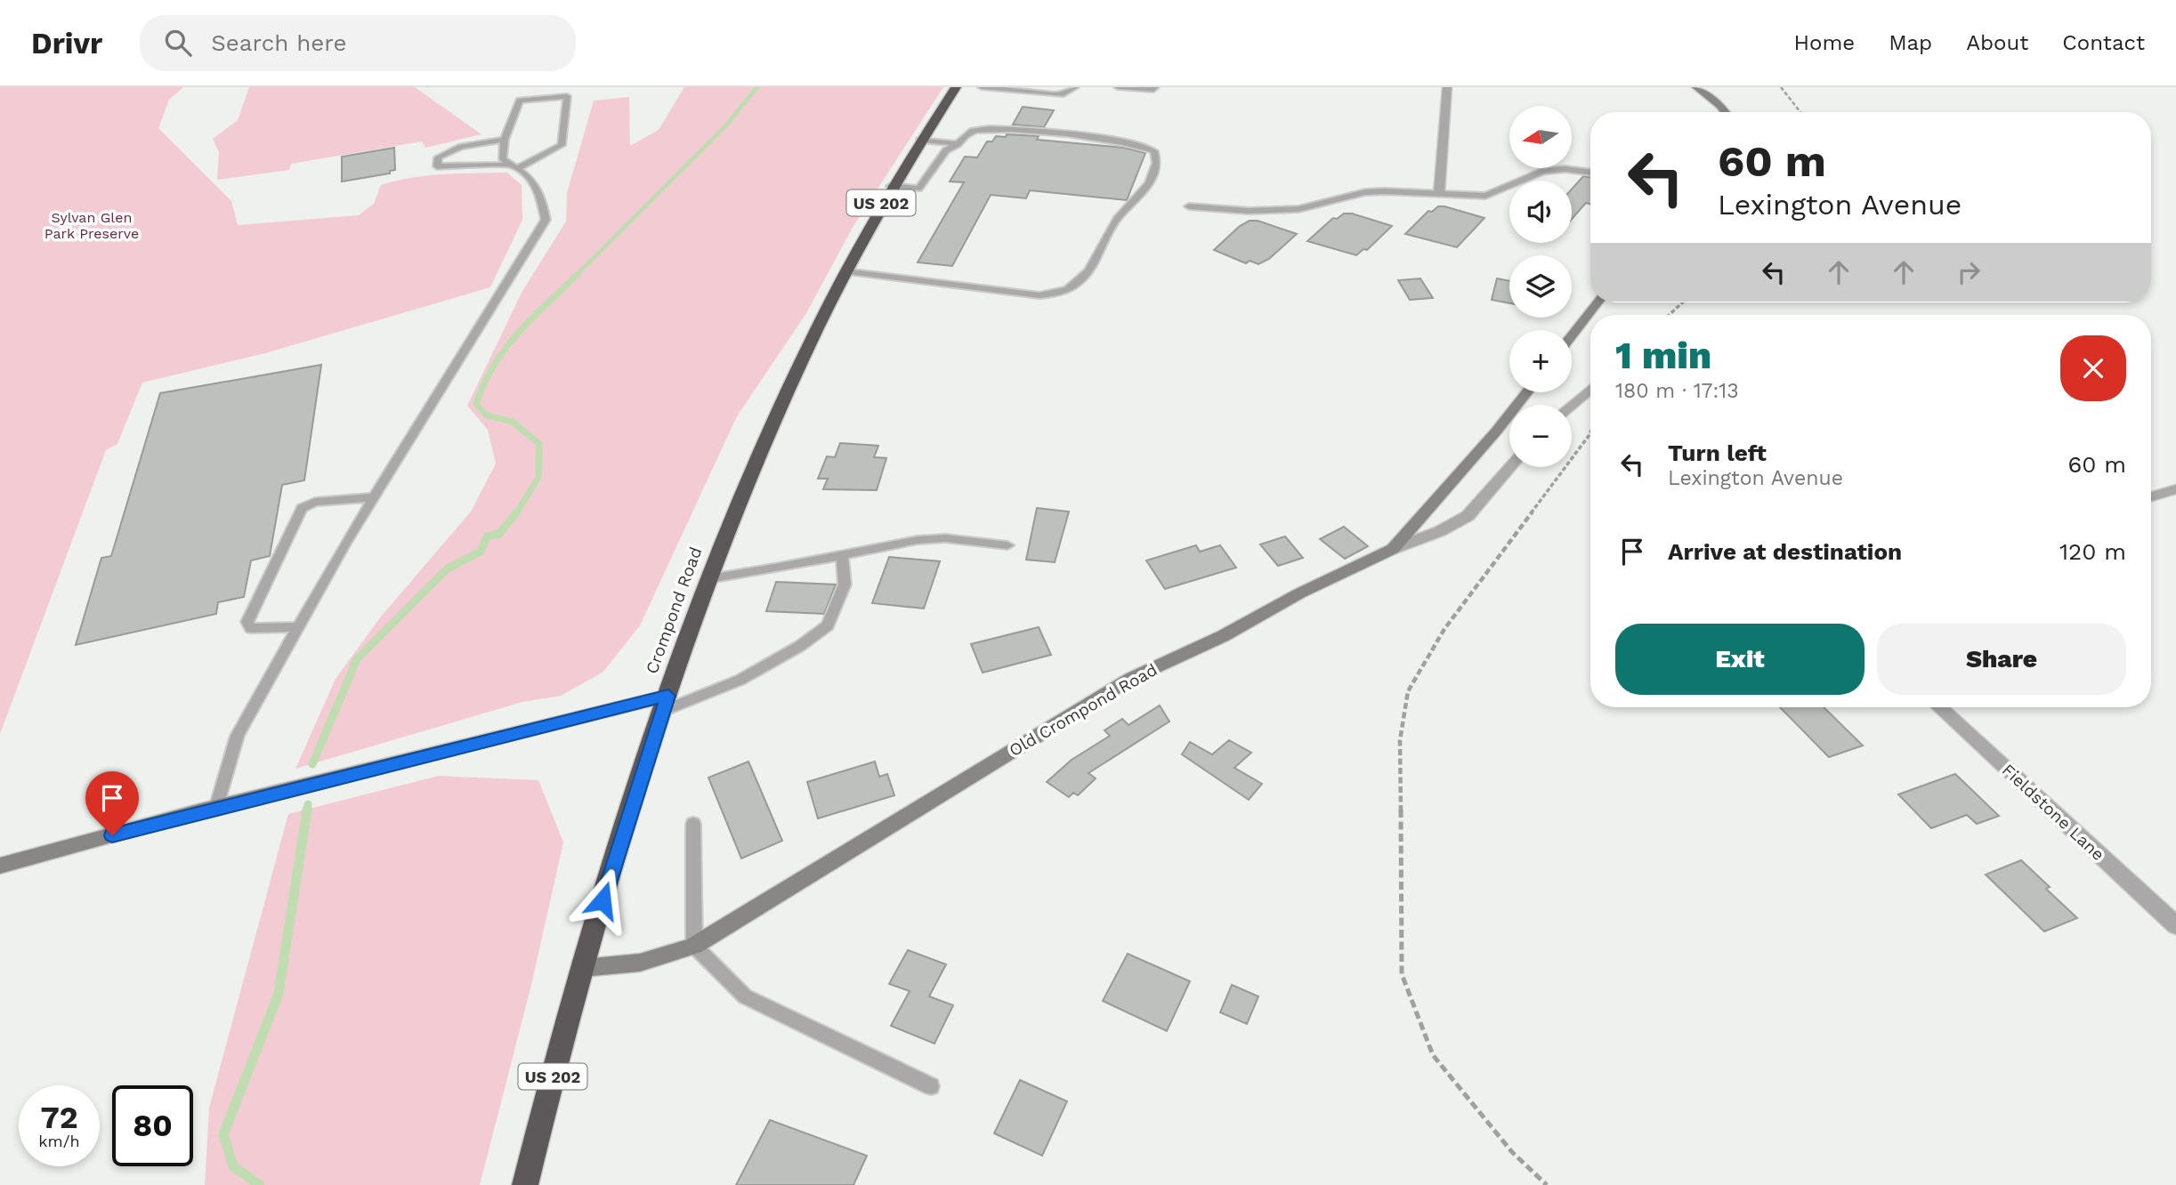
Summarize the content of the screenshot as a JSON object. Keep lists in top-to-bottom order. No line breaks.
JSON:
{"streets":{"highway":["US 202","Crompond Road"],"street":["Old Crompond Road","Fieldstone Lane"]},"crossings":[["Crompond Road","Old Crompond Road"]],"parks":["Sylvan Glen Park Preserve"],"north":"left","page":{"header":"Drivr","search":"Search here","nav":["Home","Map","About","Contact"],"map_buttons":["+","−"],"turn":["60 m","Lexington Avenue"],"heading":["1 min","180 m · 17:13"],"list":[{"name":"Turn left","note":"Lexington Avenue","value":"60 m"},{"name":"Arrive at destination","value":"120 m"}],"buttons":["Exit","Share"],"speed":"72 km/h","limit":"80"}}
